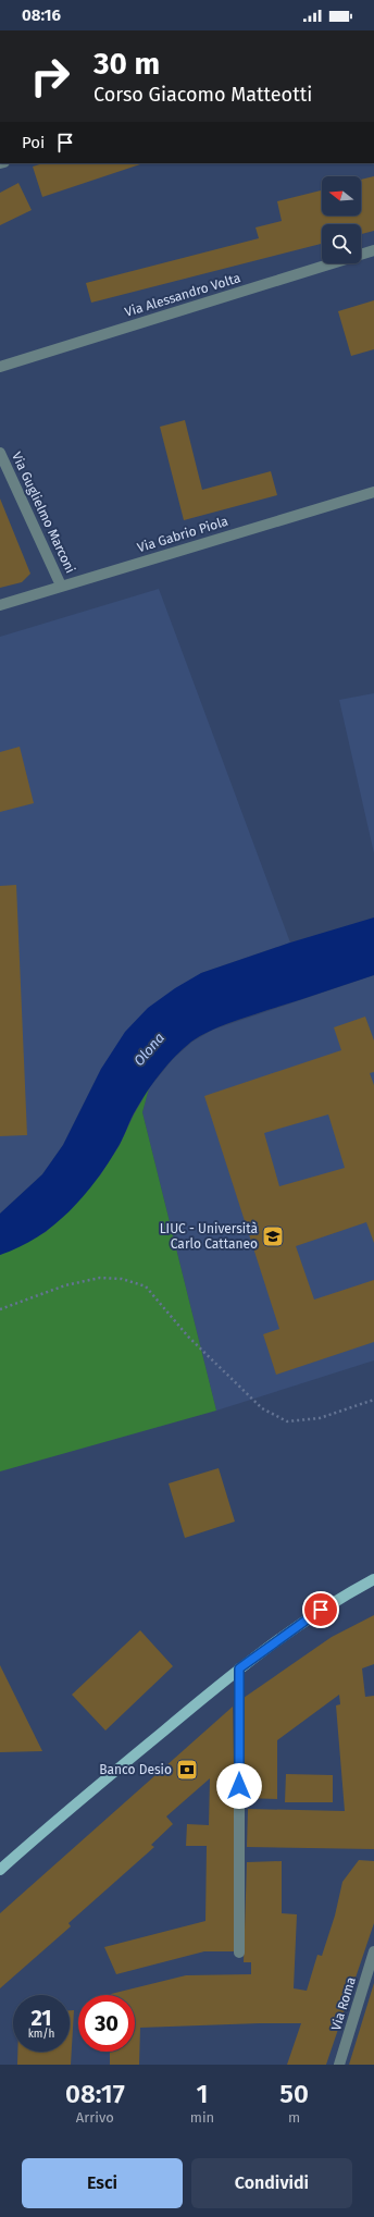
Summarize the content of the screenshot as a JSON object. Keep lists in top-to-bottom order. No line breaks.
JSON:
{"streets":{"street":["Via Alessandro Volta","Via Guglielmo Marconi","Via Gabrio Piola","Via Roma"]},"crossings":[["Via Guglielmo Marconi","Via Gabrio Piola"]],"water":["Olona"],"places":{"school or university":["LIUC - Università Carlo Cattaneo"],"bank":["Banco Desio"]},"north":"left","page":{"status":"08:16","turn":["30 m","Corso Giacomo Matteotti"],"then":"Poi","speed":"21 km/h","limit":"30","eta":["08:17","Arrivo","1","min","50","m"],"buttons":["Esci","Condividi"]}}
